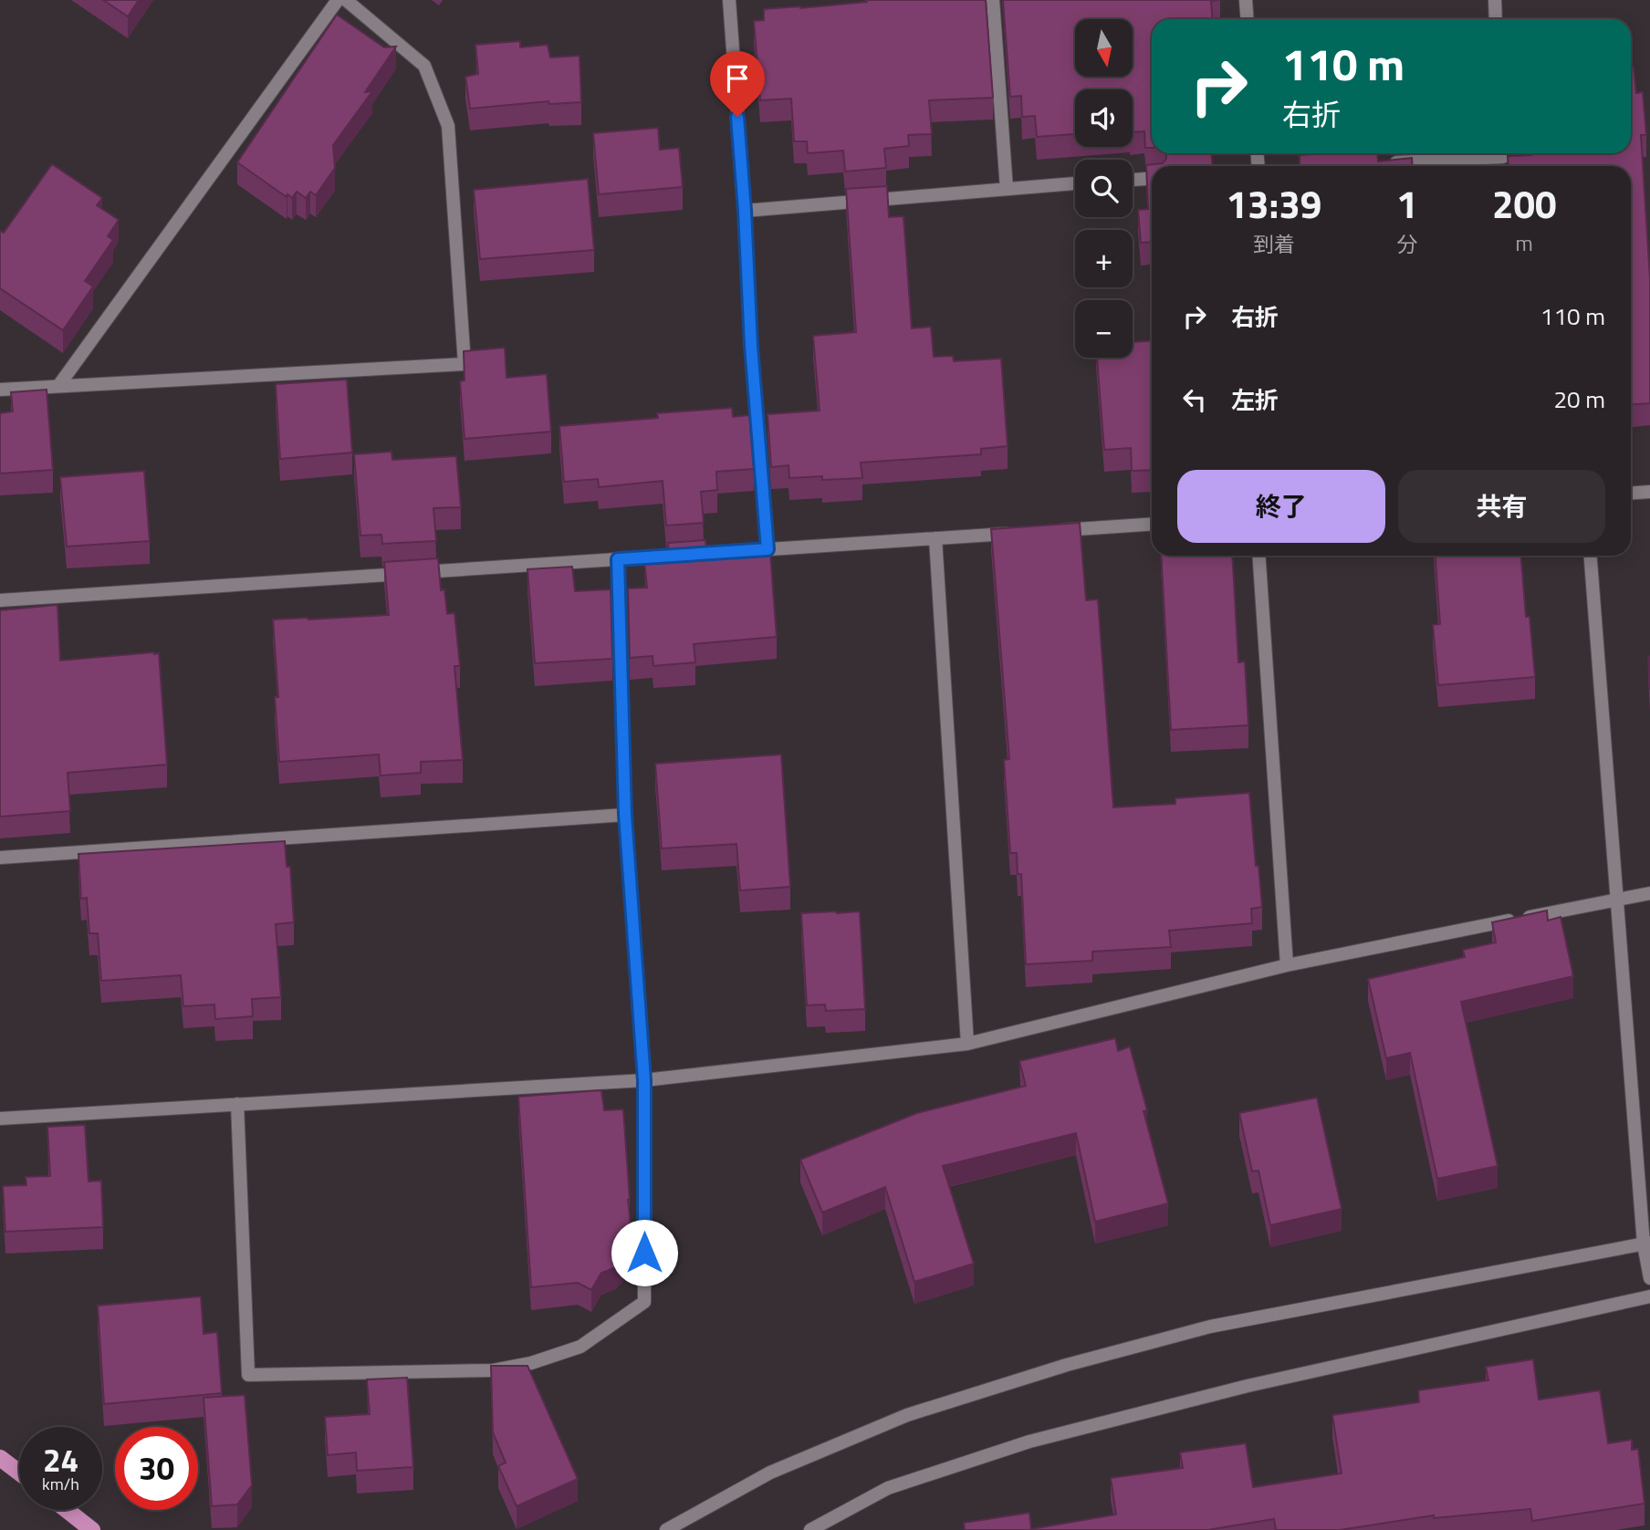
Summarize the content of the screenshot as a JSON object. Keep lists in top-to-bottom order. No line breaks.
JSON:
{"north":"bottom","page":{"map_buttons":["+","−"],"turn":["110 m","右折"],"eta":["13:39","到着","1","分","200","m"],"list":[{"name":"右折","value":"110 m"},{"name":"左折","value":"20 m"}],"buttons":["終了","共有"],"speed":"24 km/h","limit":"30"}}
